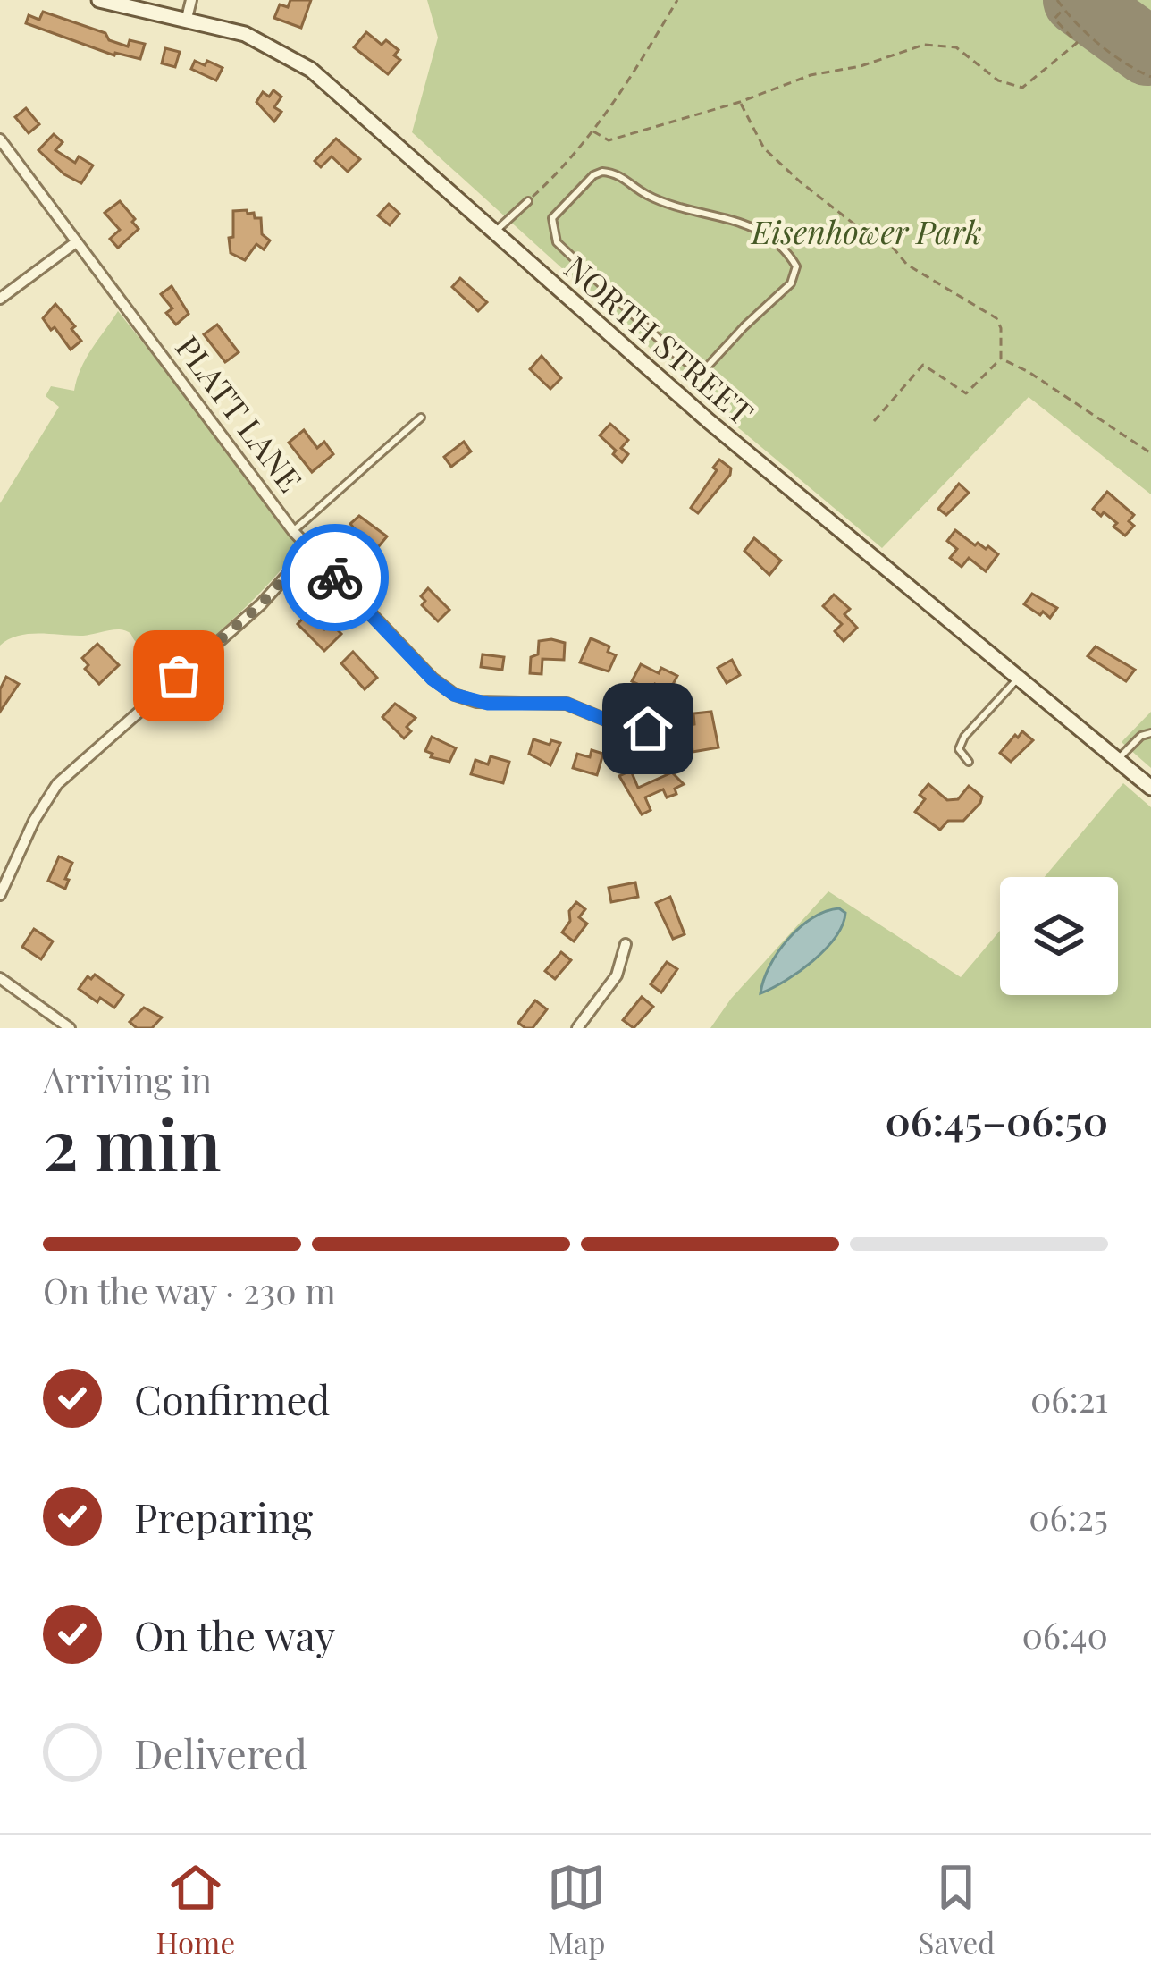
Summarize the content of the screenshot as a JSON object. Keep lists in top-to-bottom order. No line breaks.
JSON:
{"streets":{"main road":["NORTH STREET"],"street":["PLATT LANE"]},"parks":["Eisenhower Park"],"page":{"heading":["2 min","Arriving in","06:45–06:50"],"bar":"On the way · 230 m","list":[["Confirmed","06:21"],["Preparing","06:25"],["On the way","06:40"],"Delivered"],"tabs":["Home","Map","Saved"]}}
